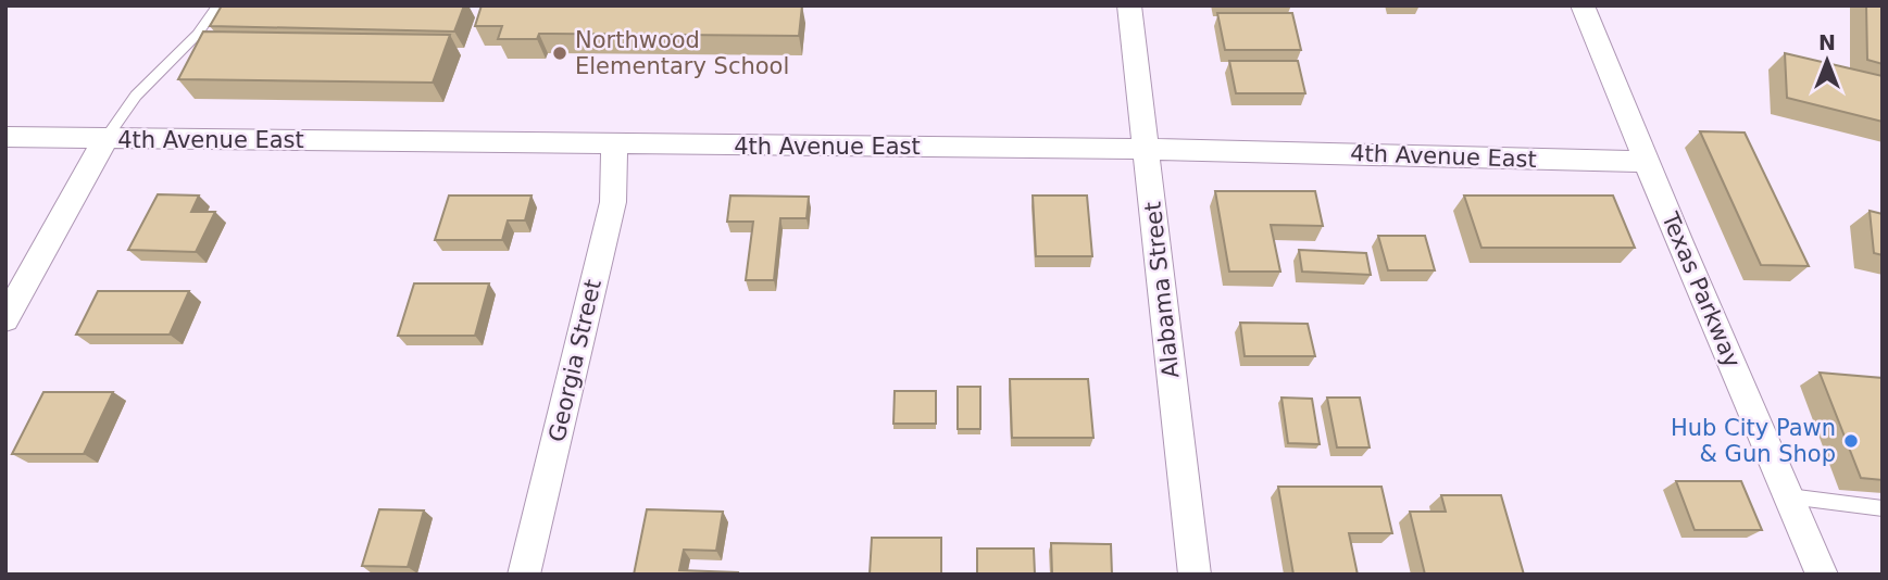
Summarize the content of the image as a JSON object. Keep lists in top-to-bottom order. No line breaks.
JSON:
{"streets":{"street":["4th Avenue East","Alabama Street","Texas Parkway","Georgia Street"]},"crossings":[["4th Avenue East","Alabama Street"],["4th Avenue East","Texas Parkway"],["4th Avenue East","Georgia Street"]],"places":["Northwood Elementary School","Hub City Pawn & Gun Shop"],"north":"top"}
